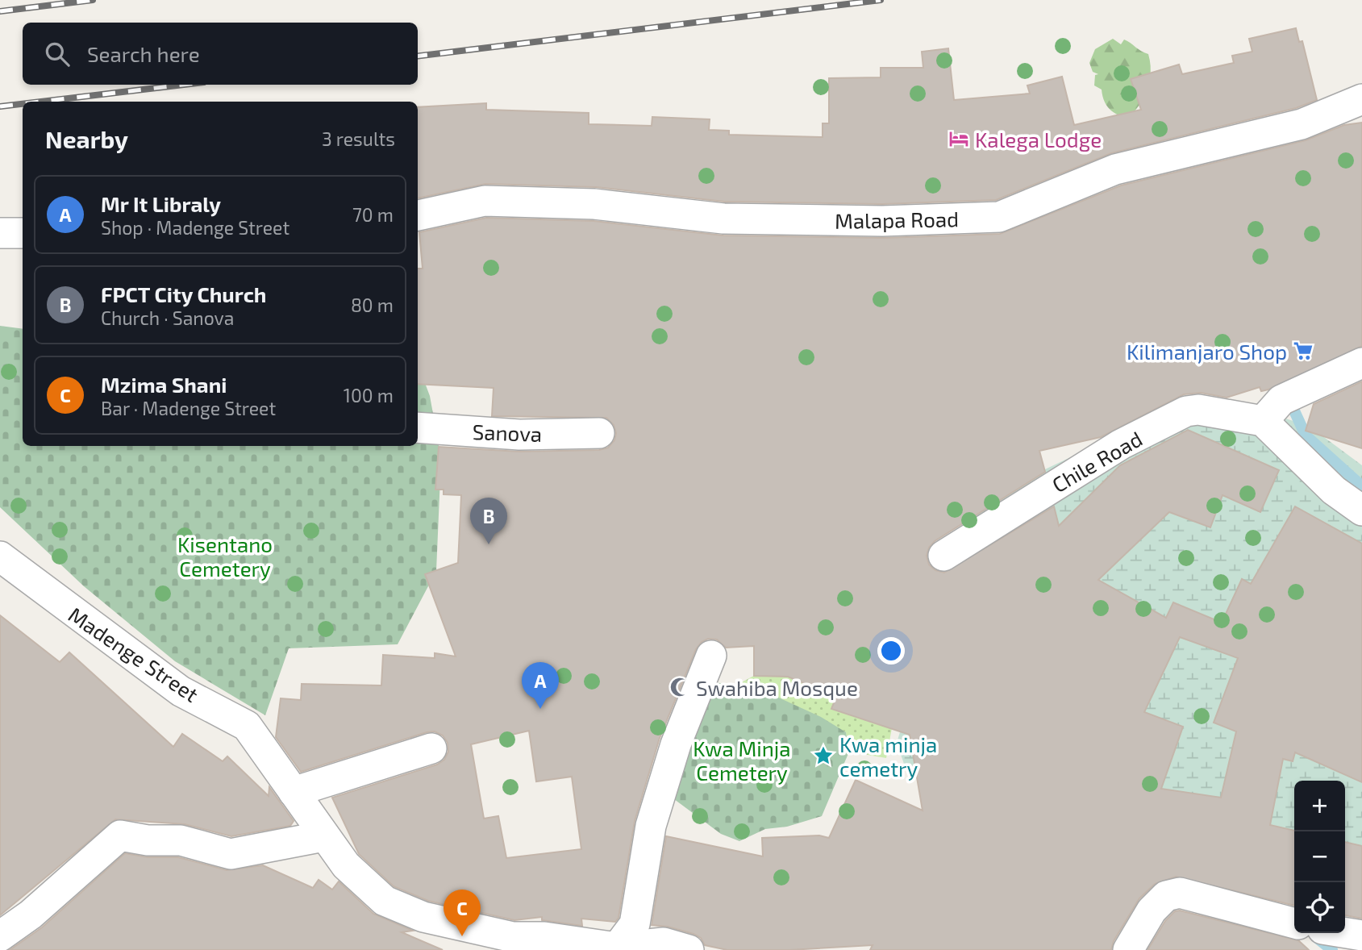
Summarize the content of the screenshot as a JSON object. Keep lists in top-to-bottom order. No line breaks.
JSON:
{"streets":{"street":["Malapa Road","Sanova","Chile Road","Madenge Street"]},"parks":["Kisentano Cemetery","Kwa Minja Cemetery"],"places":{"hotel":["Kalega Lodge"],"supermarket":["Kilimanjaro Shop"],"mosque":["Swahiba Mosque"],"place":["Kwa minja cemetry"]},"page":{"search":"Search here","heading":["Nearby","3 results"],"list":[{"mark":"A","name":"Mr It Libraly","note":"Shop · Madenge Street","value":"70 m"},{"mark":"B","name":"FPCT City Church","note":"Church · Sanova","value":"80 m"},{"mark":"C","name":"Mzima Shani","note":"Bar · Madenge Street","value":"100 m"}],"pins":["B","A","C"],"map_buttons":["+","−"]}}
